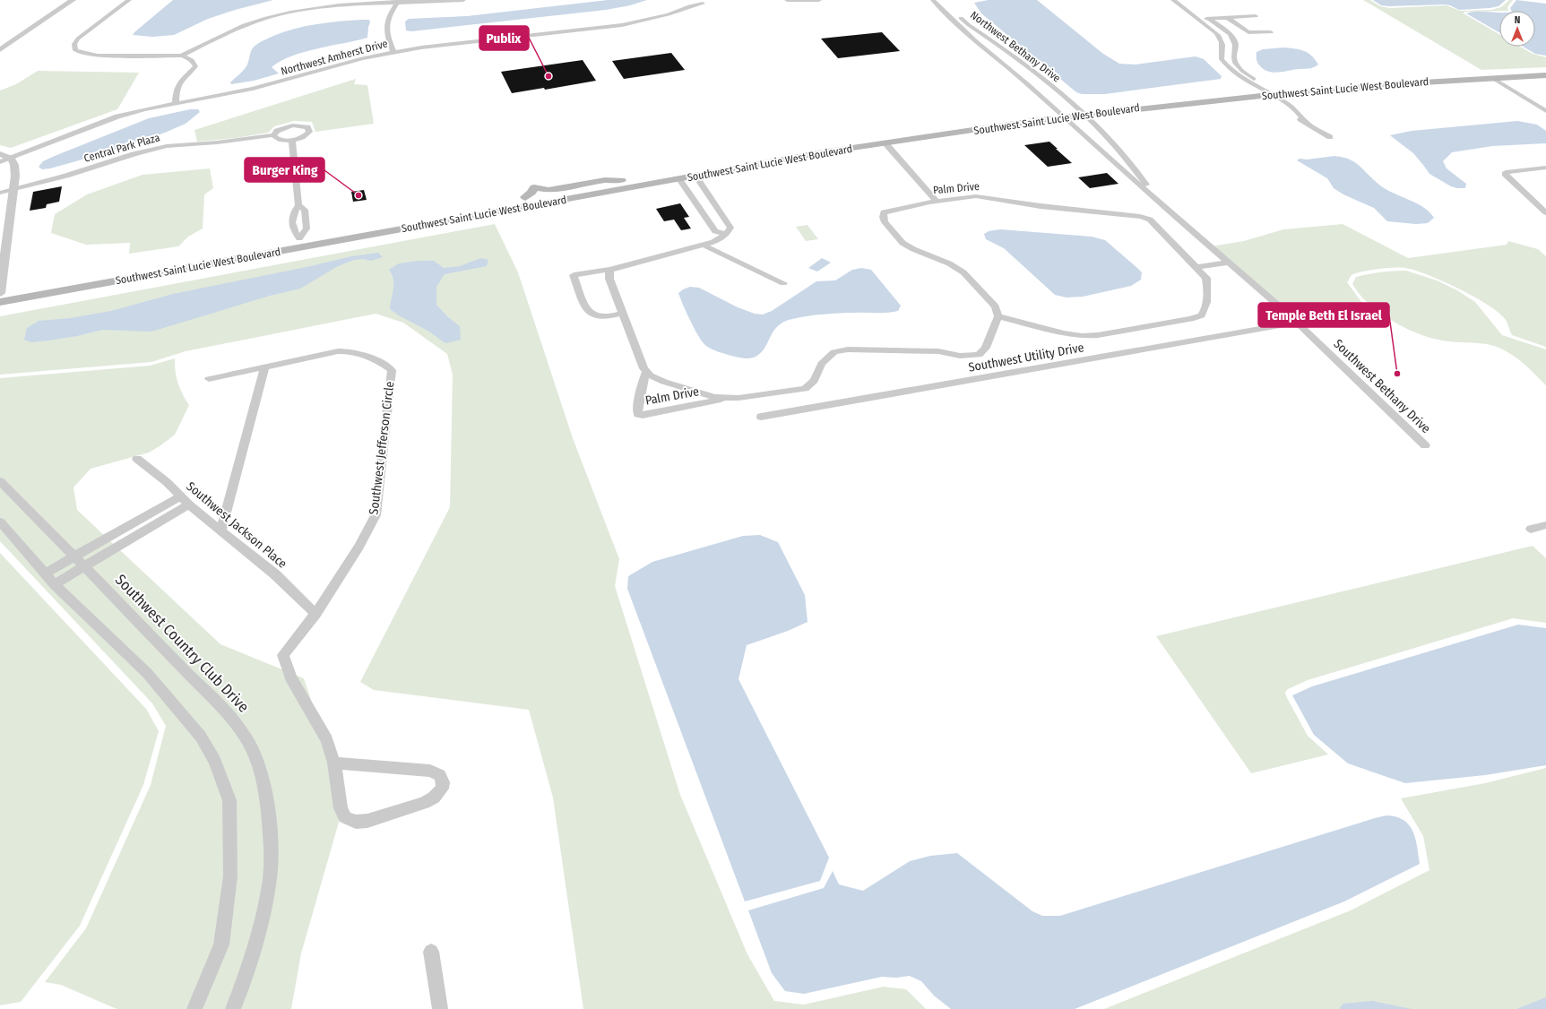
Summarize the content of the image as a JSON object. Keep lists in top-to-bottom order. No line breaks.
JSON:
{"streets":{"main road":["Southwest Saint Lucie West Boulevard"],"street":["Northwest Bethany Drive","Northwest Amherst Drive","Central Park Plaza","Palm Drive","Southwest Utility Drive","Southwest Bethany Drive","Southwest Jefferson Circle","Southwest Jackson Place","Southwest Country Club Drive"]},"crossings":[["Northwest Bethany Drive","Southwest Bethany Drive"],["Southwest Saint Lucie West Boulevard","Southwest Bethany Drive"],["Southwest Utility Drive","Southwest Bethany Drive"],["Southwest Jefferson Circle","Southwest Jackson Place"]],"places":["Publix","Burger King","Temple Beth El Israel"],"north":"top"}
